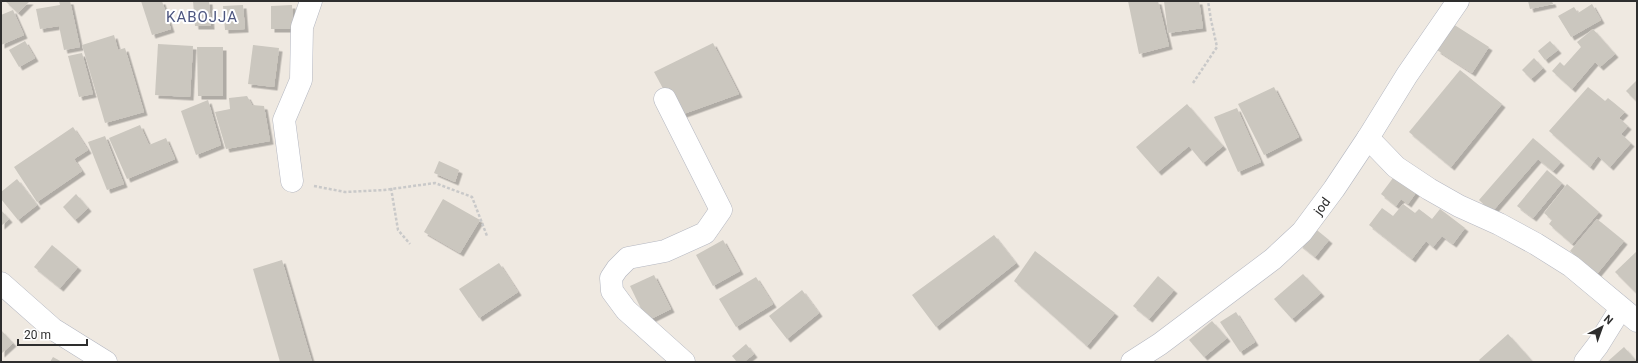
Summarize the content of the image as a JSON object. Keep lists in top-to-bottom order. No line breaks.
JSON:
{"streets":{"street":["jod"]},"districts":["KABOJJA"],"scale_bar":"20 m","north":"top right"}
